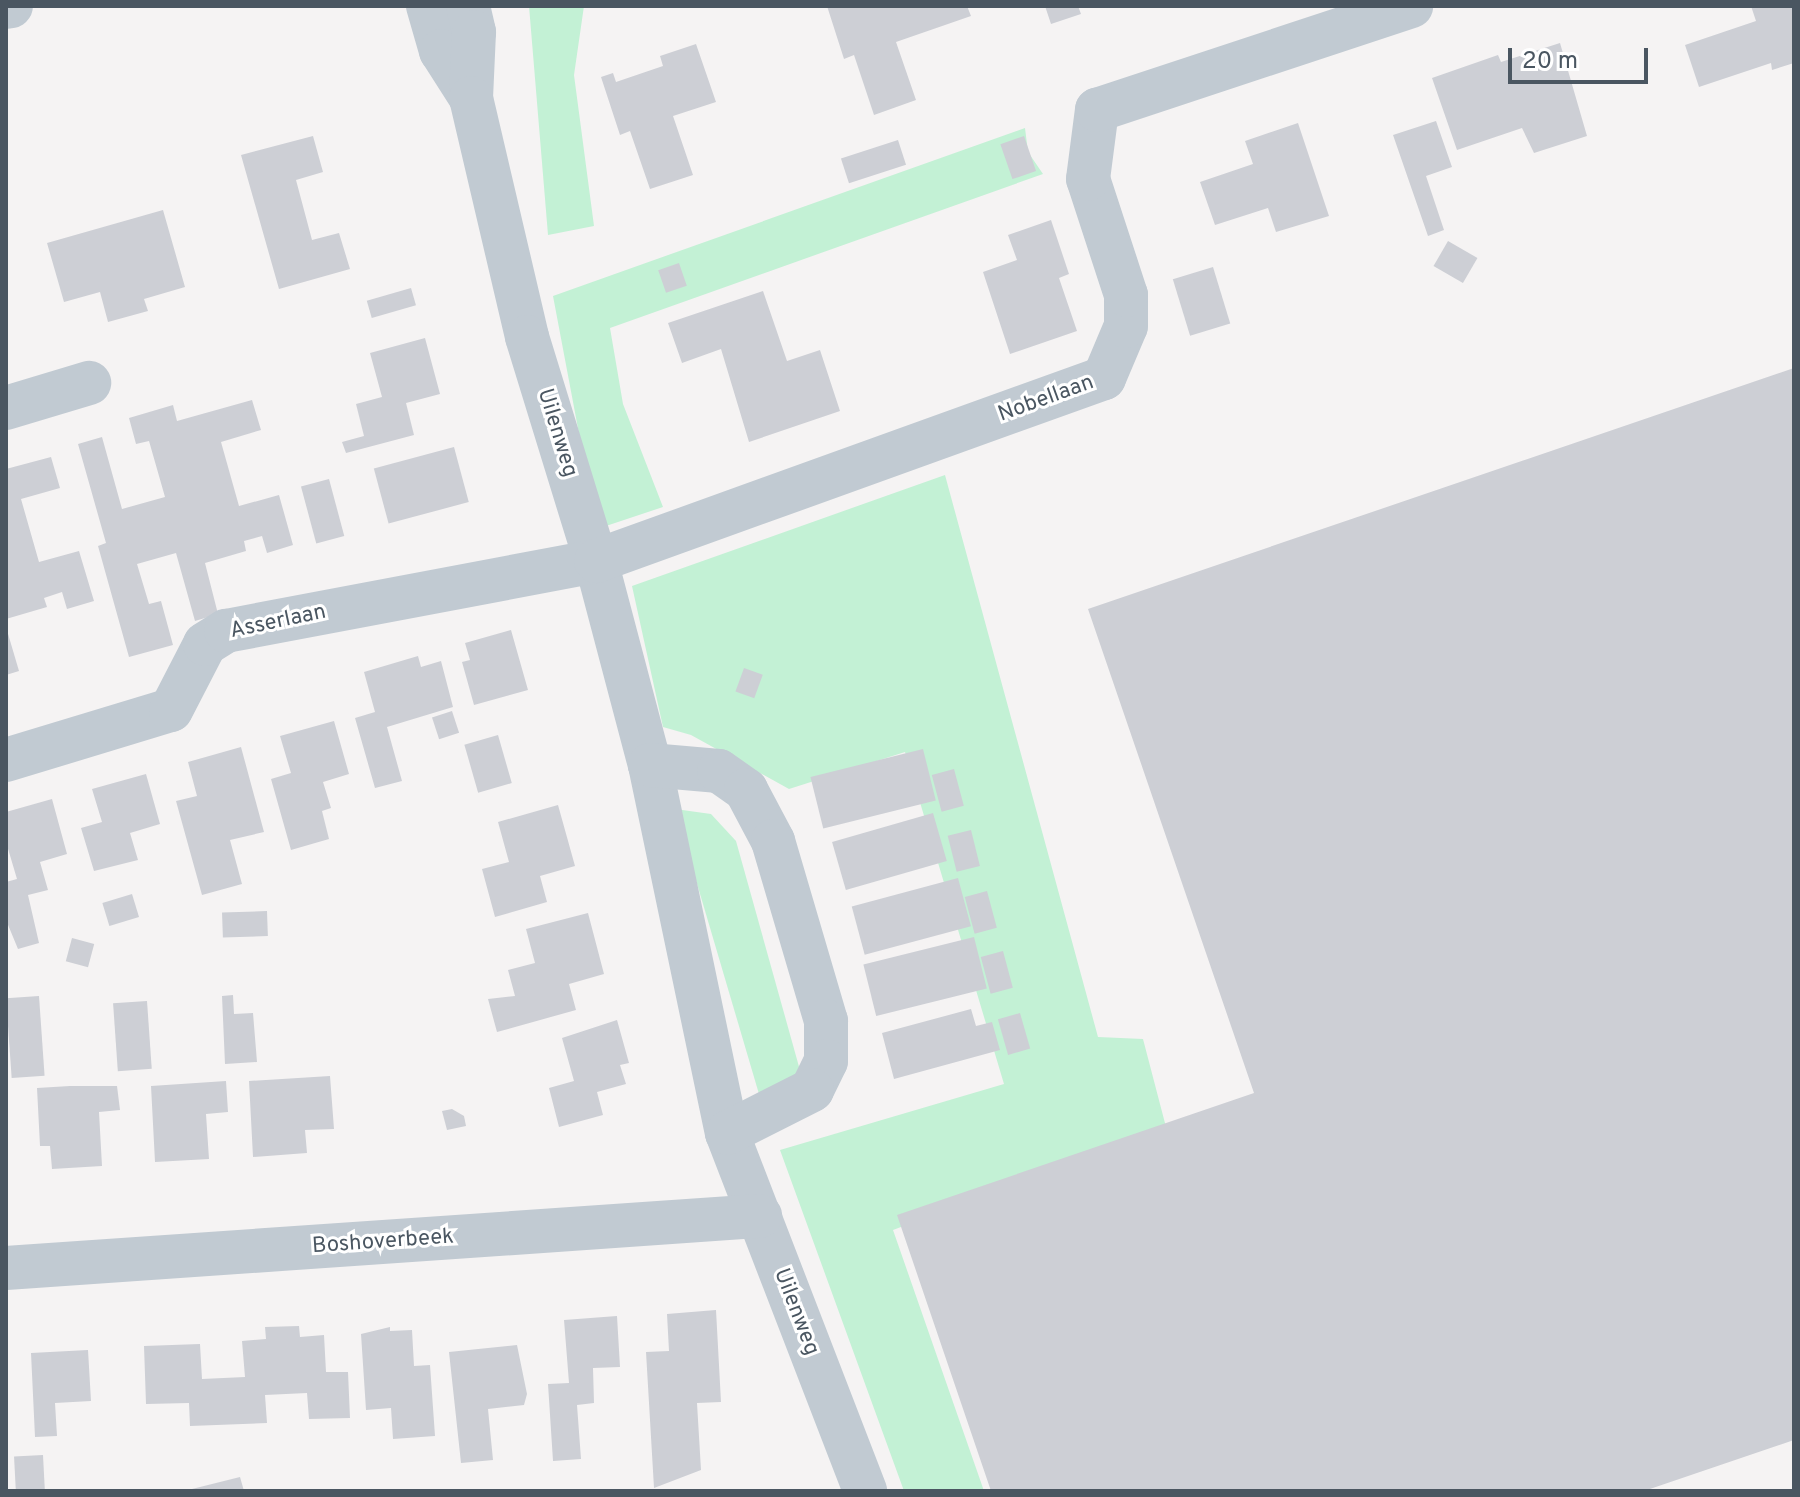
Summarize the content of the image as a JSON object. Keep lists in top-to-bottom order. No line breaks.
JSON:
{"streets":{"street":["Nobellaan","Uilenweg","Asserlaan","Boshoverbeek"]},"crossings":[["Nobellaan","Uilenweg"],["Nobellaan","Asserlaan"],["Uilenweg","Asserlaan"],["Uilenweg","Boshoverbeek"]],"scale_bar":"20 m"}
